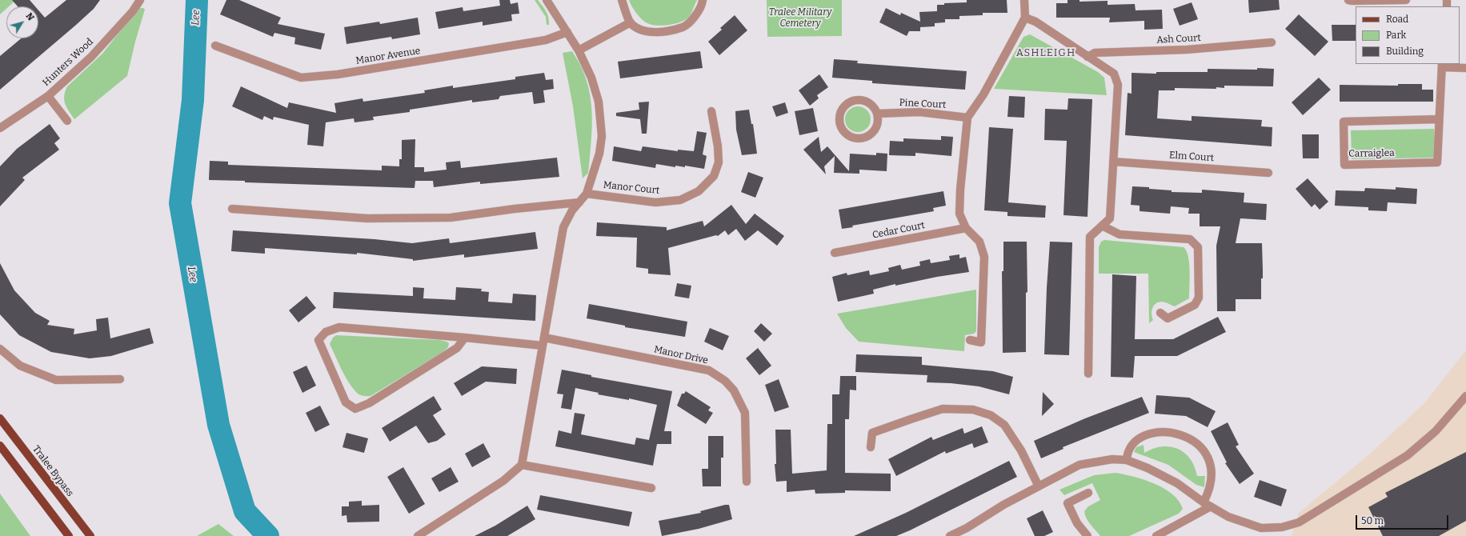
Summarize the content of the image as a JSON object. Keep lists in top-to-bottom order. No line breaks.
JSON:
{"streets":{"main road":["Tralee Bypass"],"street":["Ash Court","Manor Avenue","Hunters Wood","Pine Court","Carraiglea","Elm Court","Manor Court","Cedar Court","Manor Drive"]},"districts":["ASHLEIGH"],"water":["Lee"],"parks":["Tralee Military Cemetery"],"legend":["Road","Park","Building"],"scale_bar":"50 m","north":"top right"}
